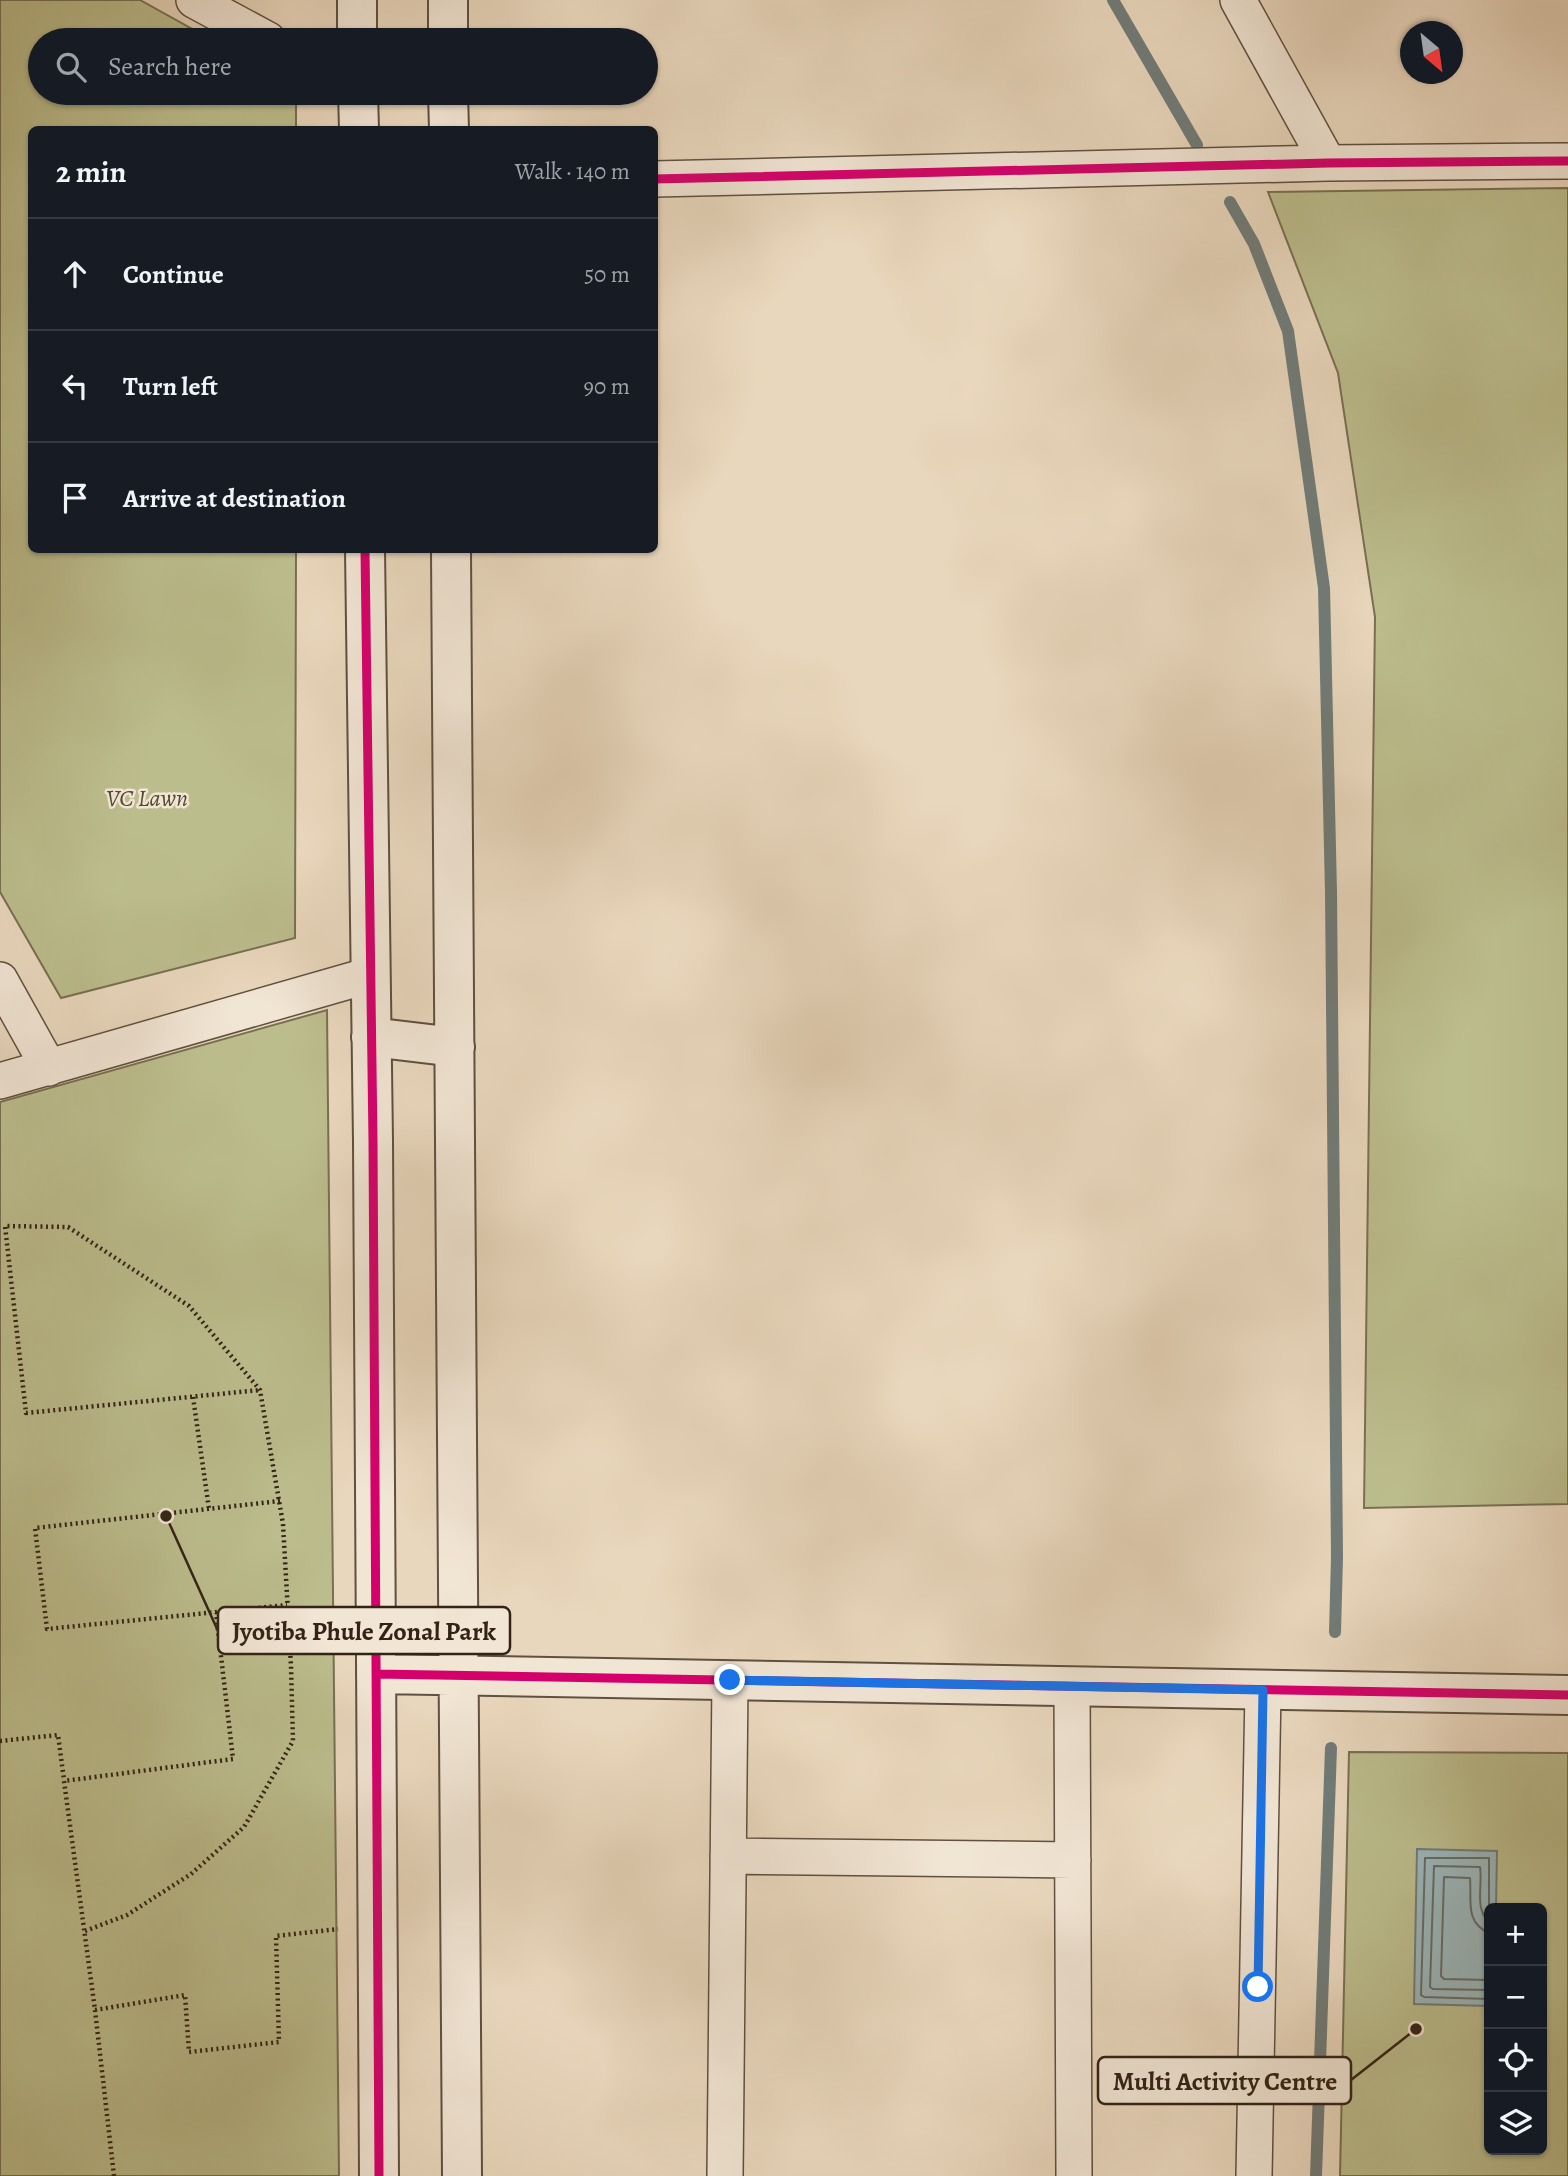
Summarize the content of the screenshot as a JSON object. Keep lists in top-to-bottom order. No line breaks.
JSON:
{"parks":["VC Lawn"],"places":["Jyotiba Phule Zonal Park","Multi Activity Centre"],"north":"bottom right","page":{"search":"Search here","heading":["2 min","Walk · 140 m"],"list":[["Continue","50 m"],["Turn left","90 m"],"Arrive at destination"],"map_buttons":["+","−"]}}
